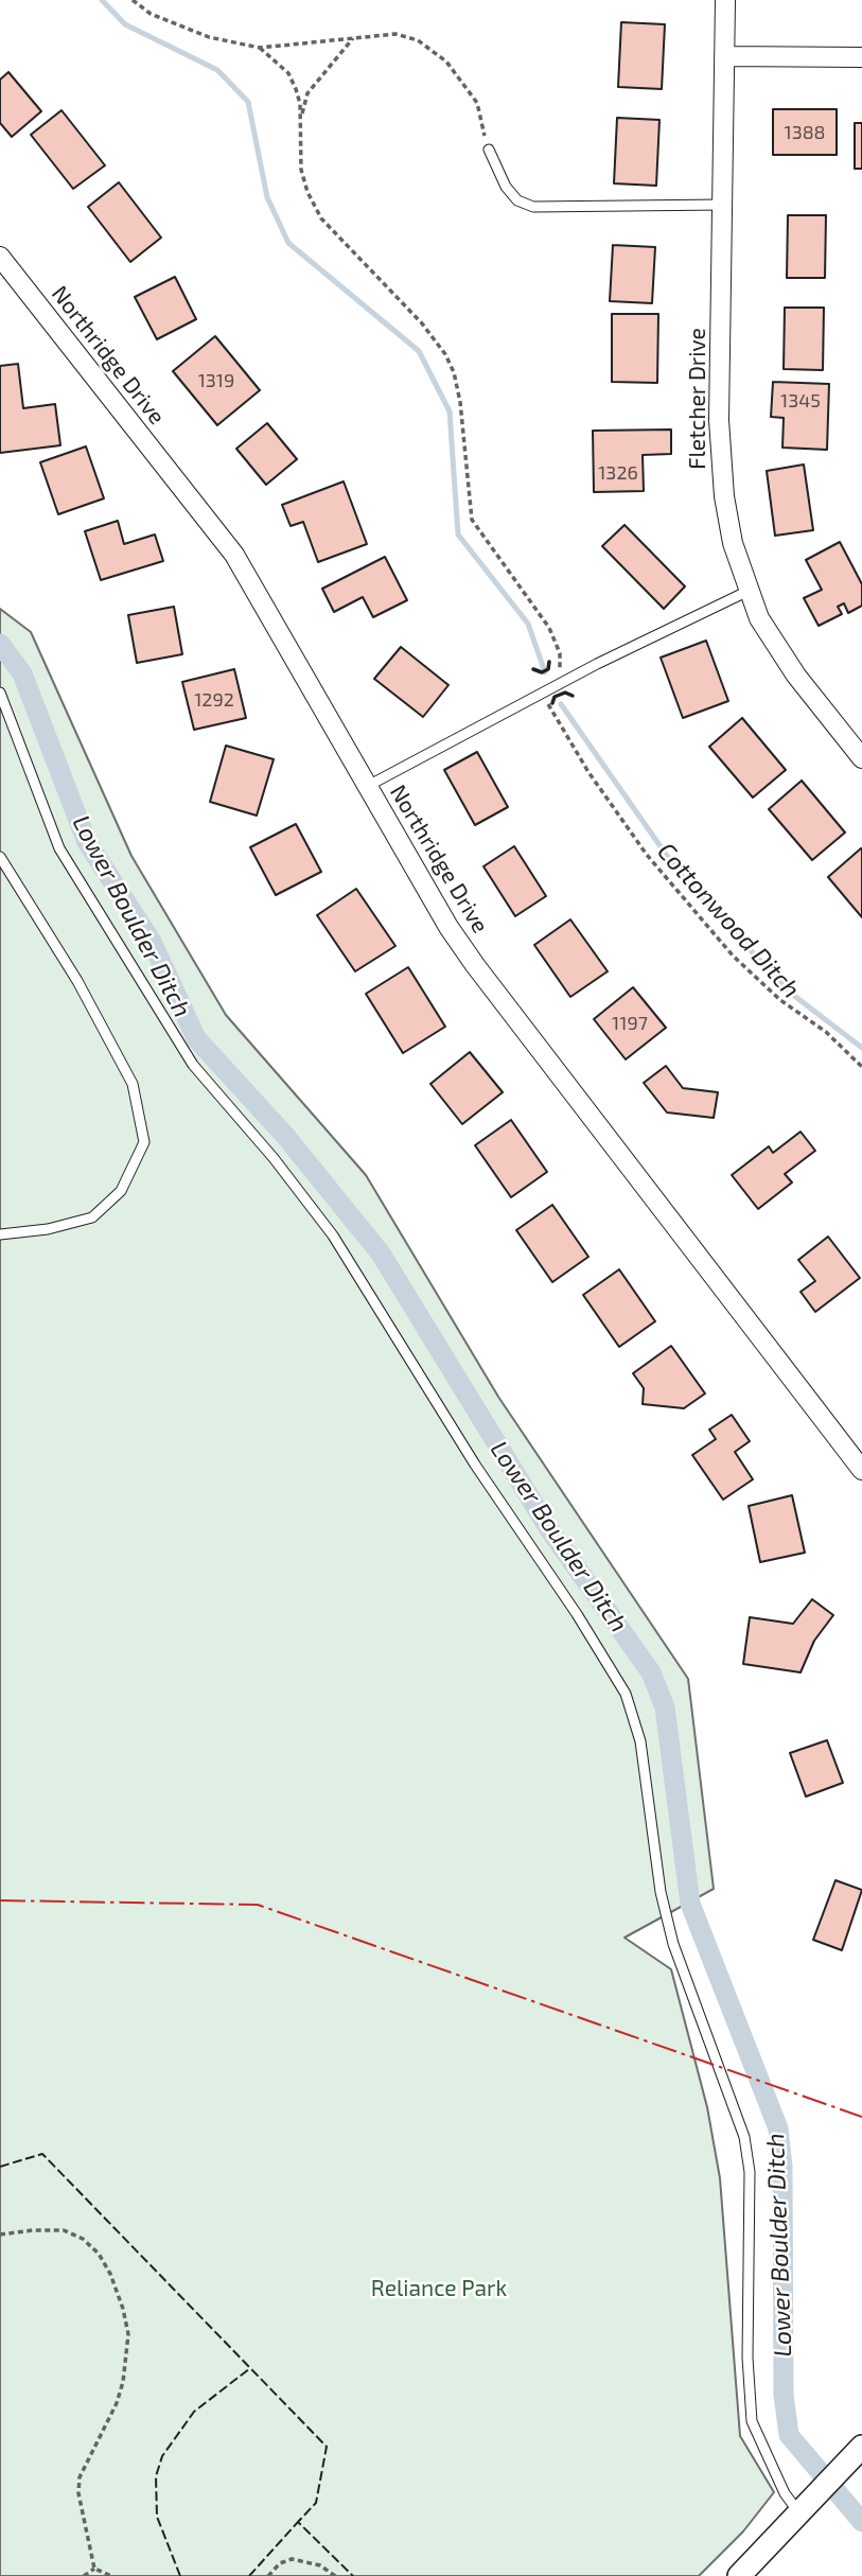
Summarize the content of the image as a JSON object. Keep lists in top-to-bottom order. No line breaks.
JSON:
{"streets":{"street":["Northridge Drive","Fletcher Drive"]},"water":["Lower Boulder Ditch","Cottonwood Ditch"],"parks":["Reliance Park"],"house_numbers":["1388","1319","1345","1326","1292","1197"]}
